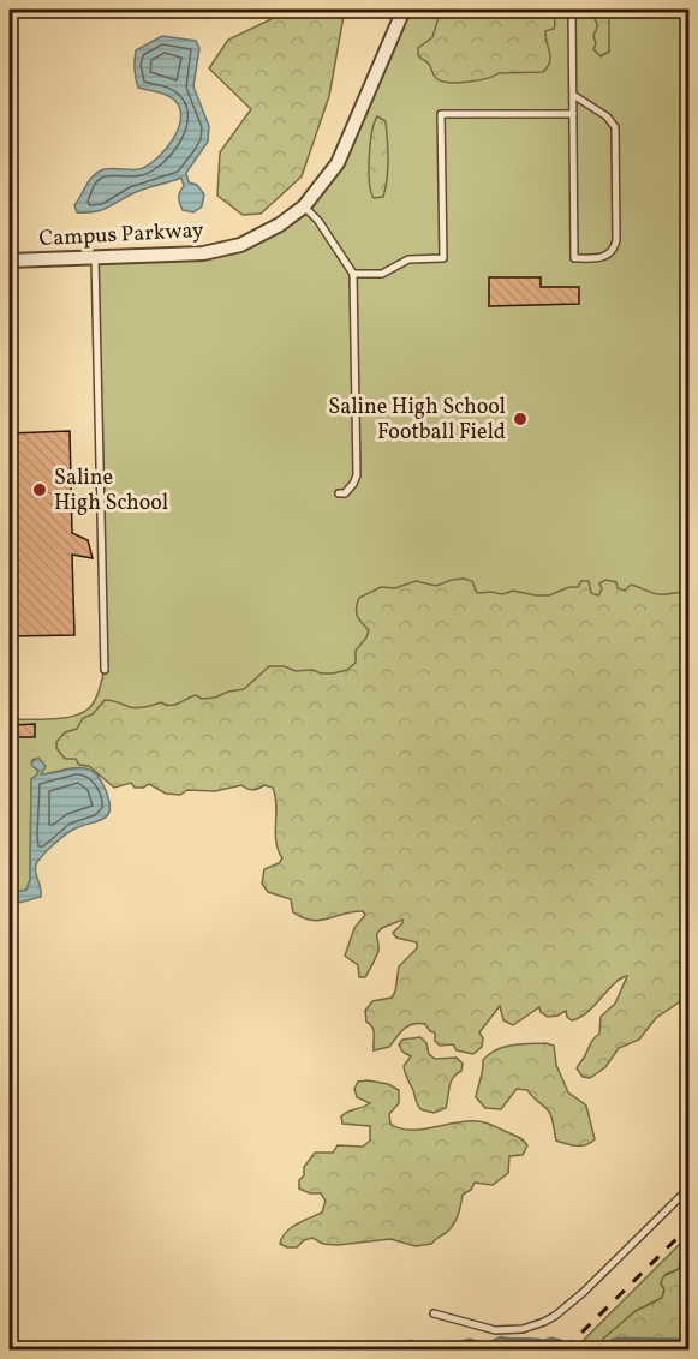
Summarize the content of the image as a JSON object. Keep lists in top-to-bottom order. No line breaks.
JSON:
{"streets":{"street":["Campus Parkway"]},"places":["Saline High School Football Field","Saline High School"]}
